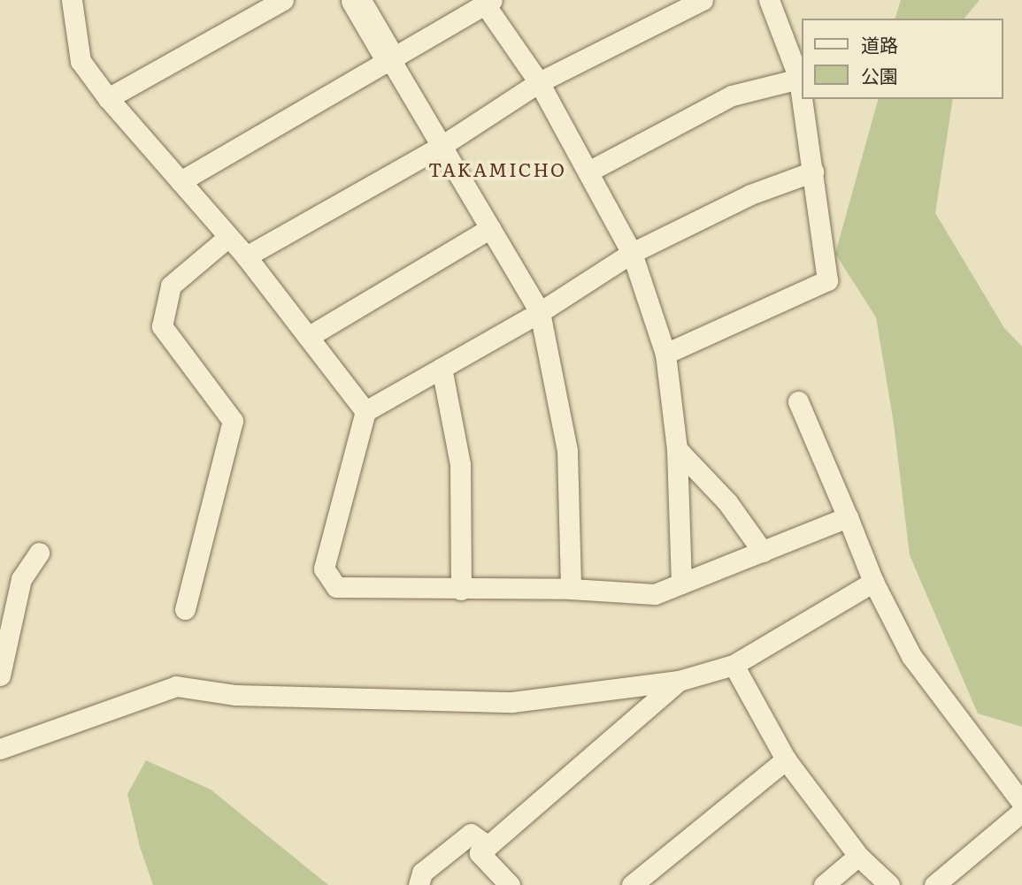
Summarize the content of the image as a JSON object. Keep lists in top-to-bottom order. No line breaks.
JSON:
{"districts":["TAKAMICHO"],"legend":["道路","公園"]}
